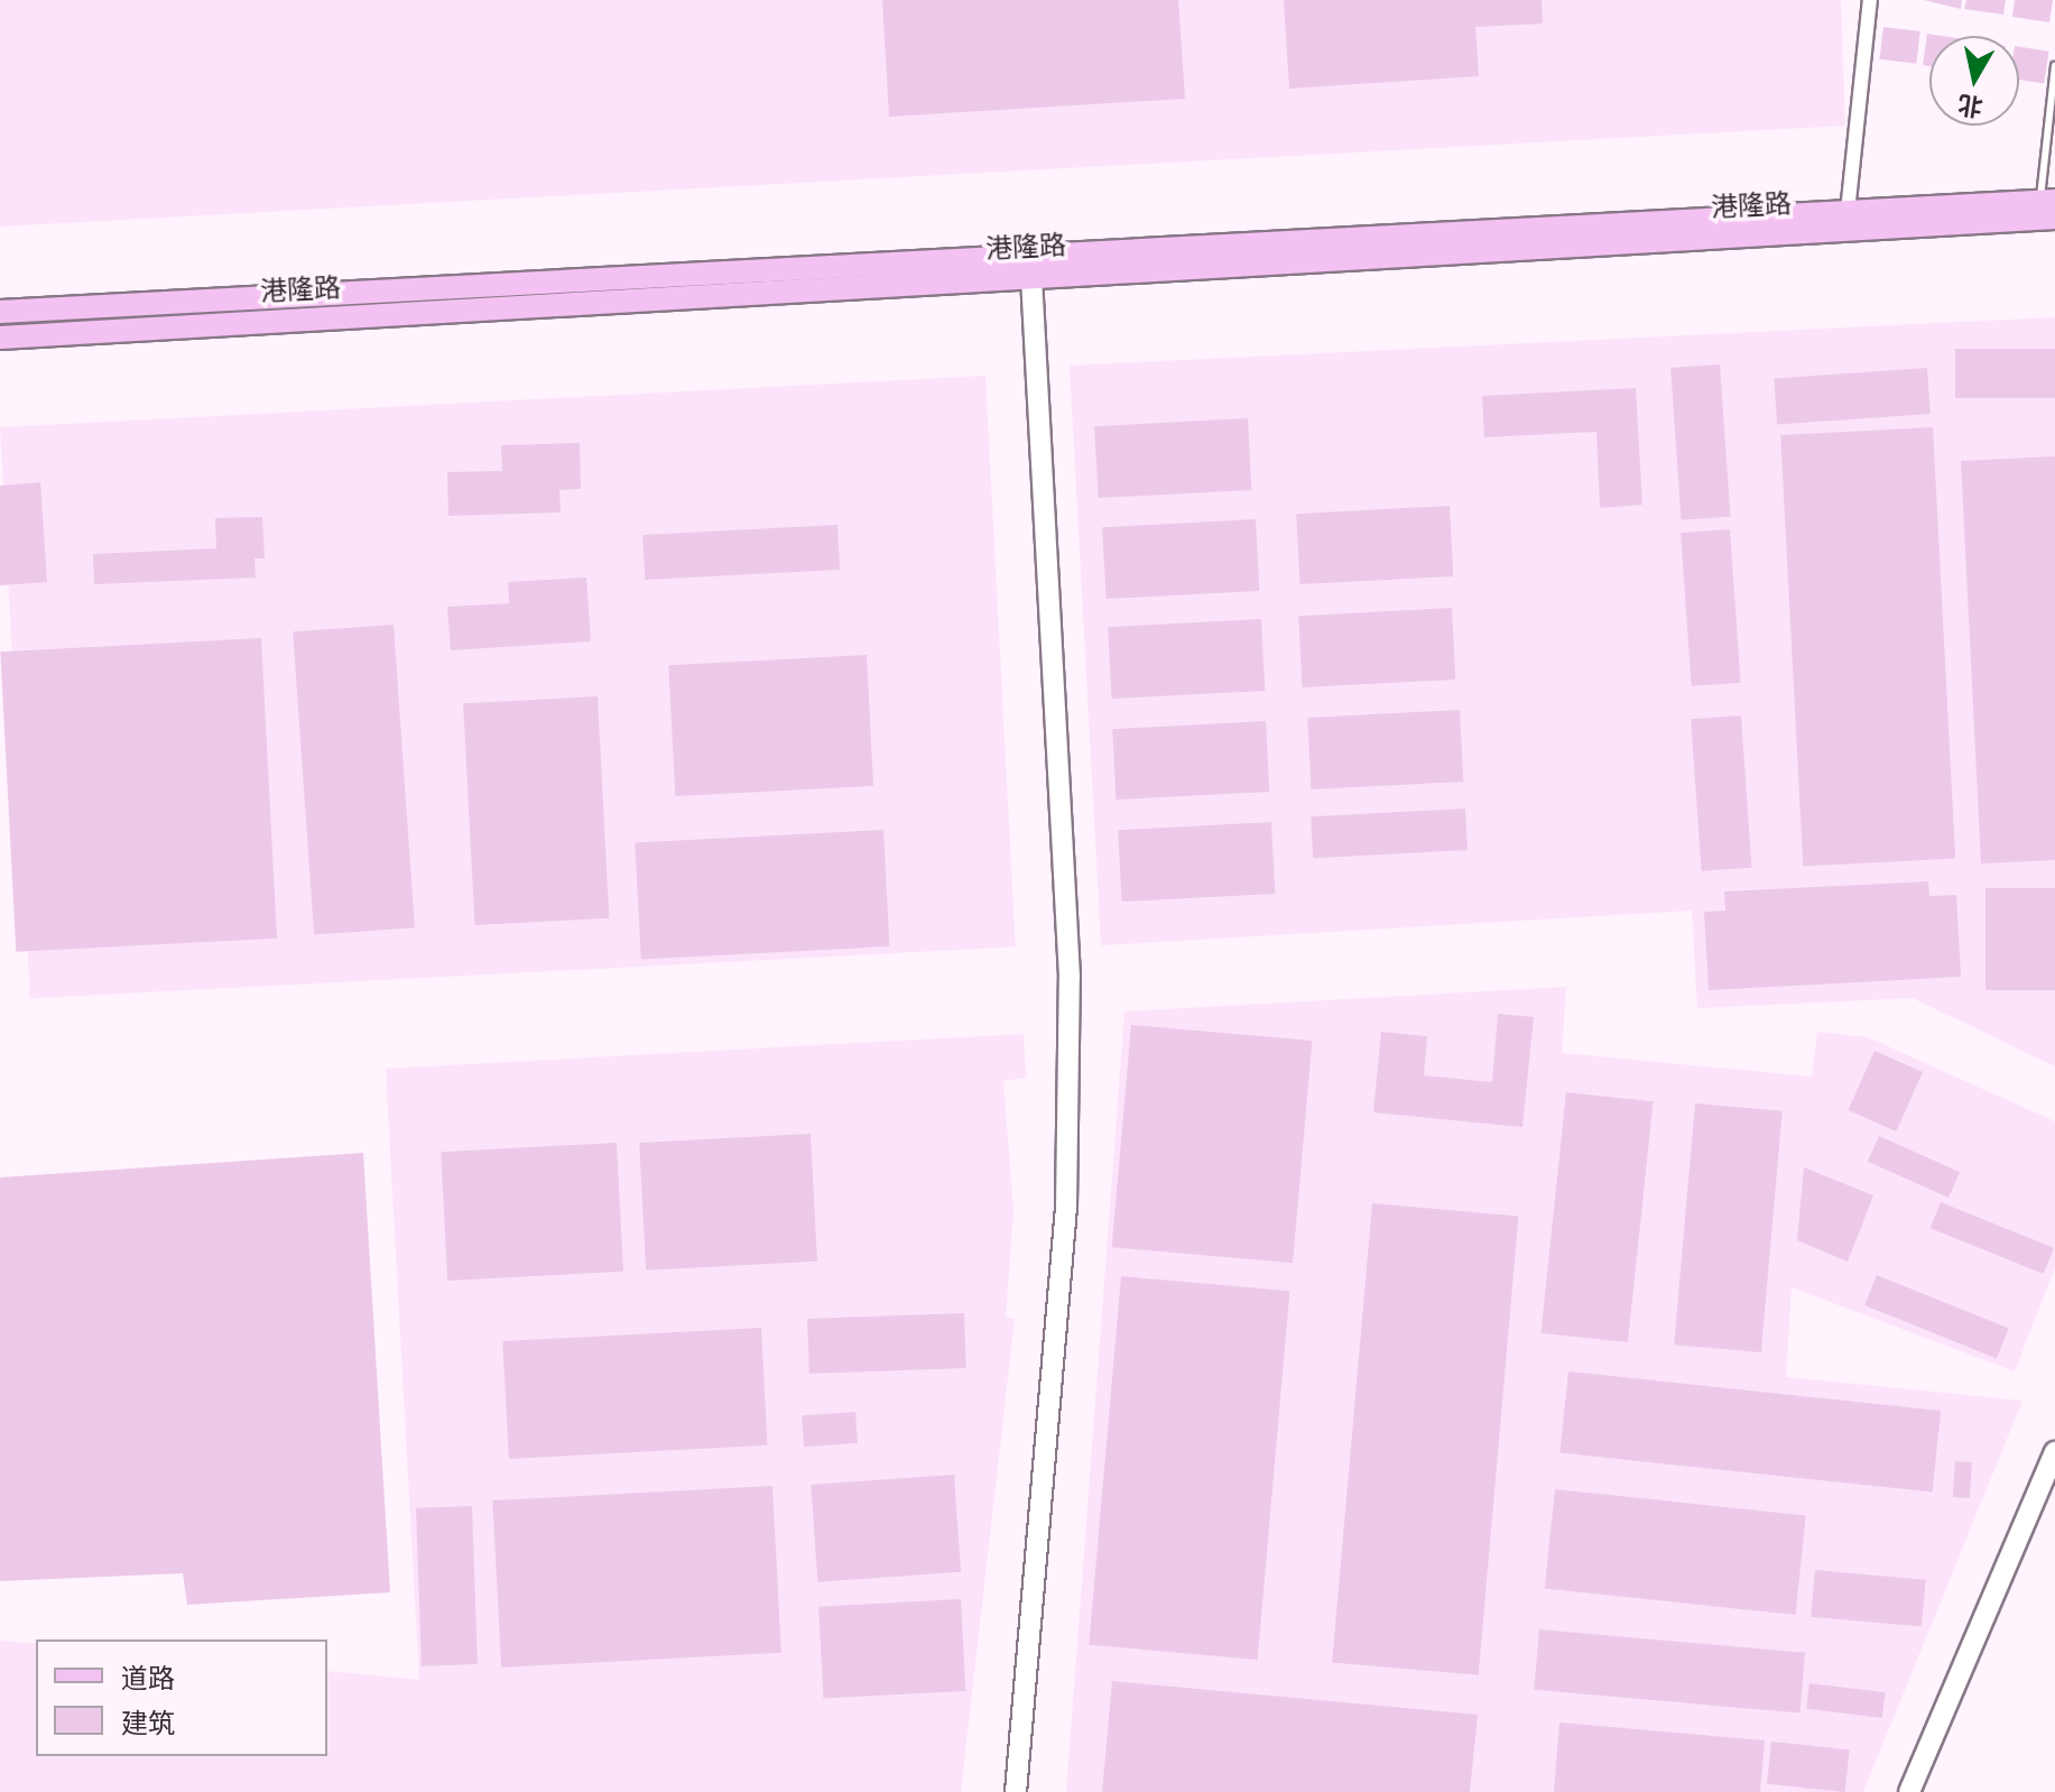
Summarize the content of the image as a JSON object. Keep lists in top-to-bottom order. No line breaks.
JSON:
{"streets":{"main road":["港隆路"]},"legend":["道路","建筑"],"north":"bottom"}
